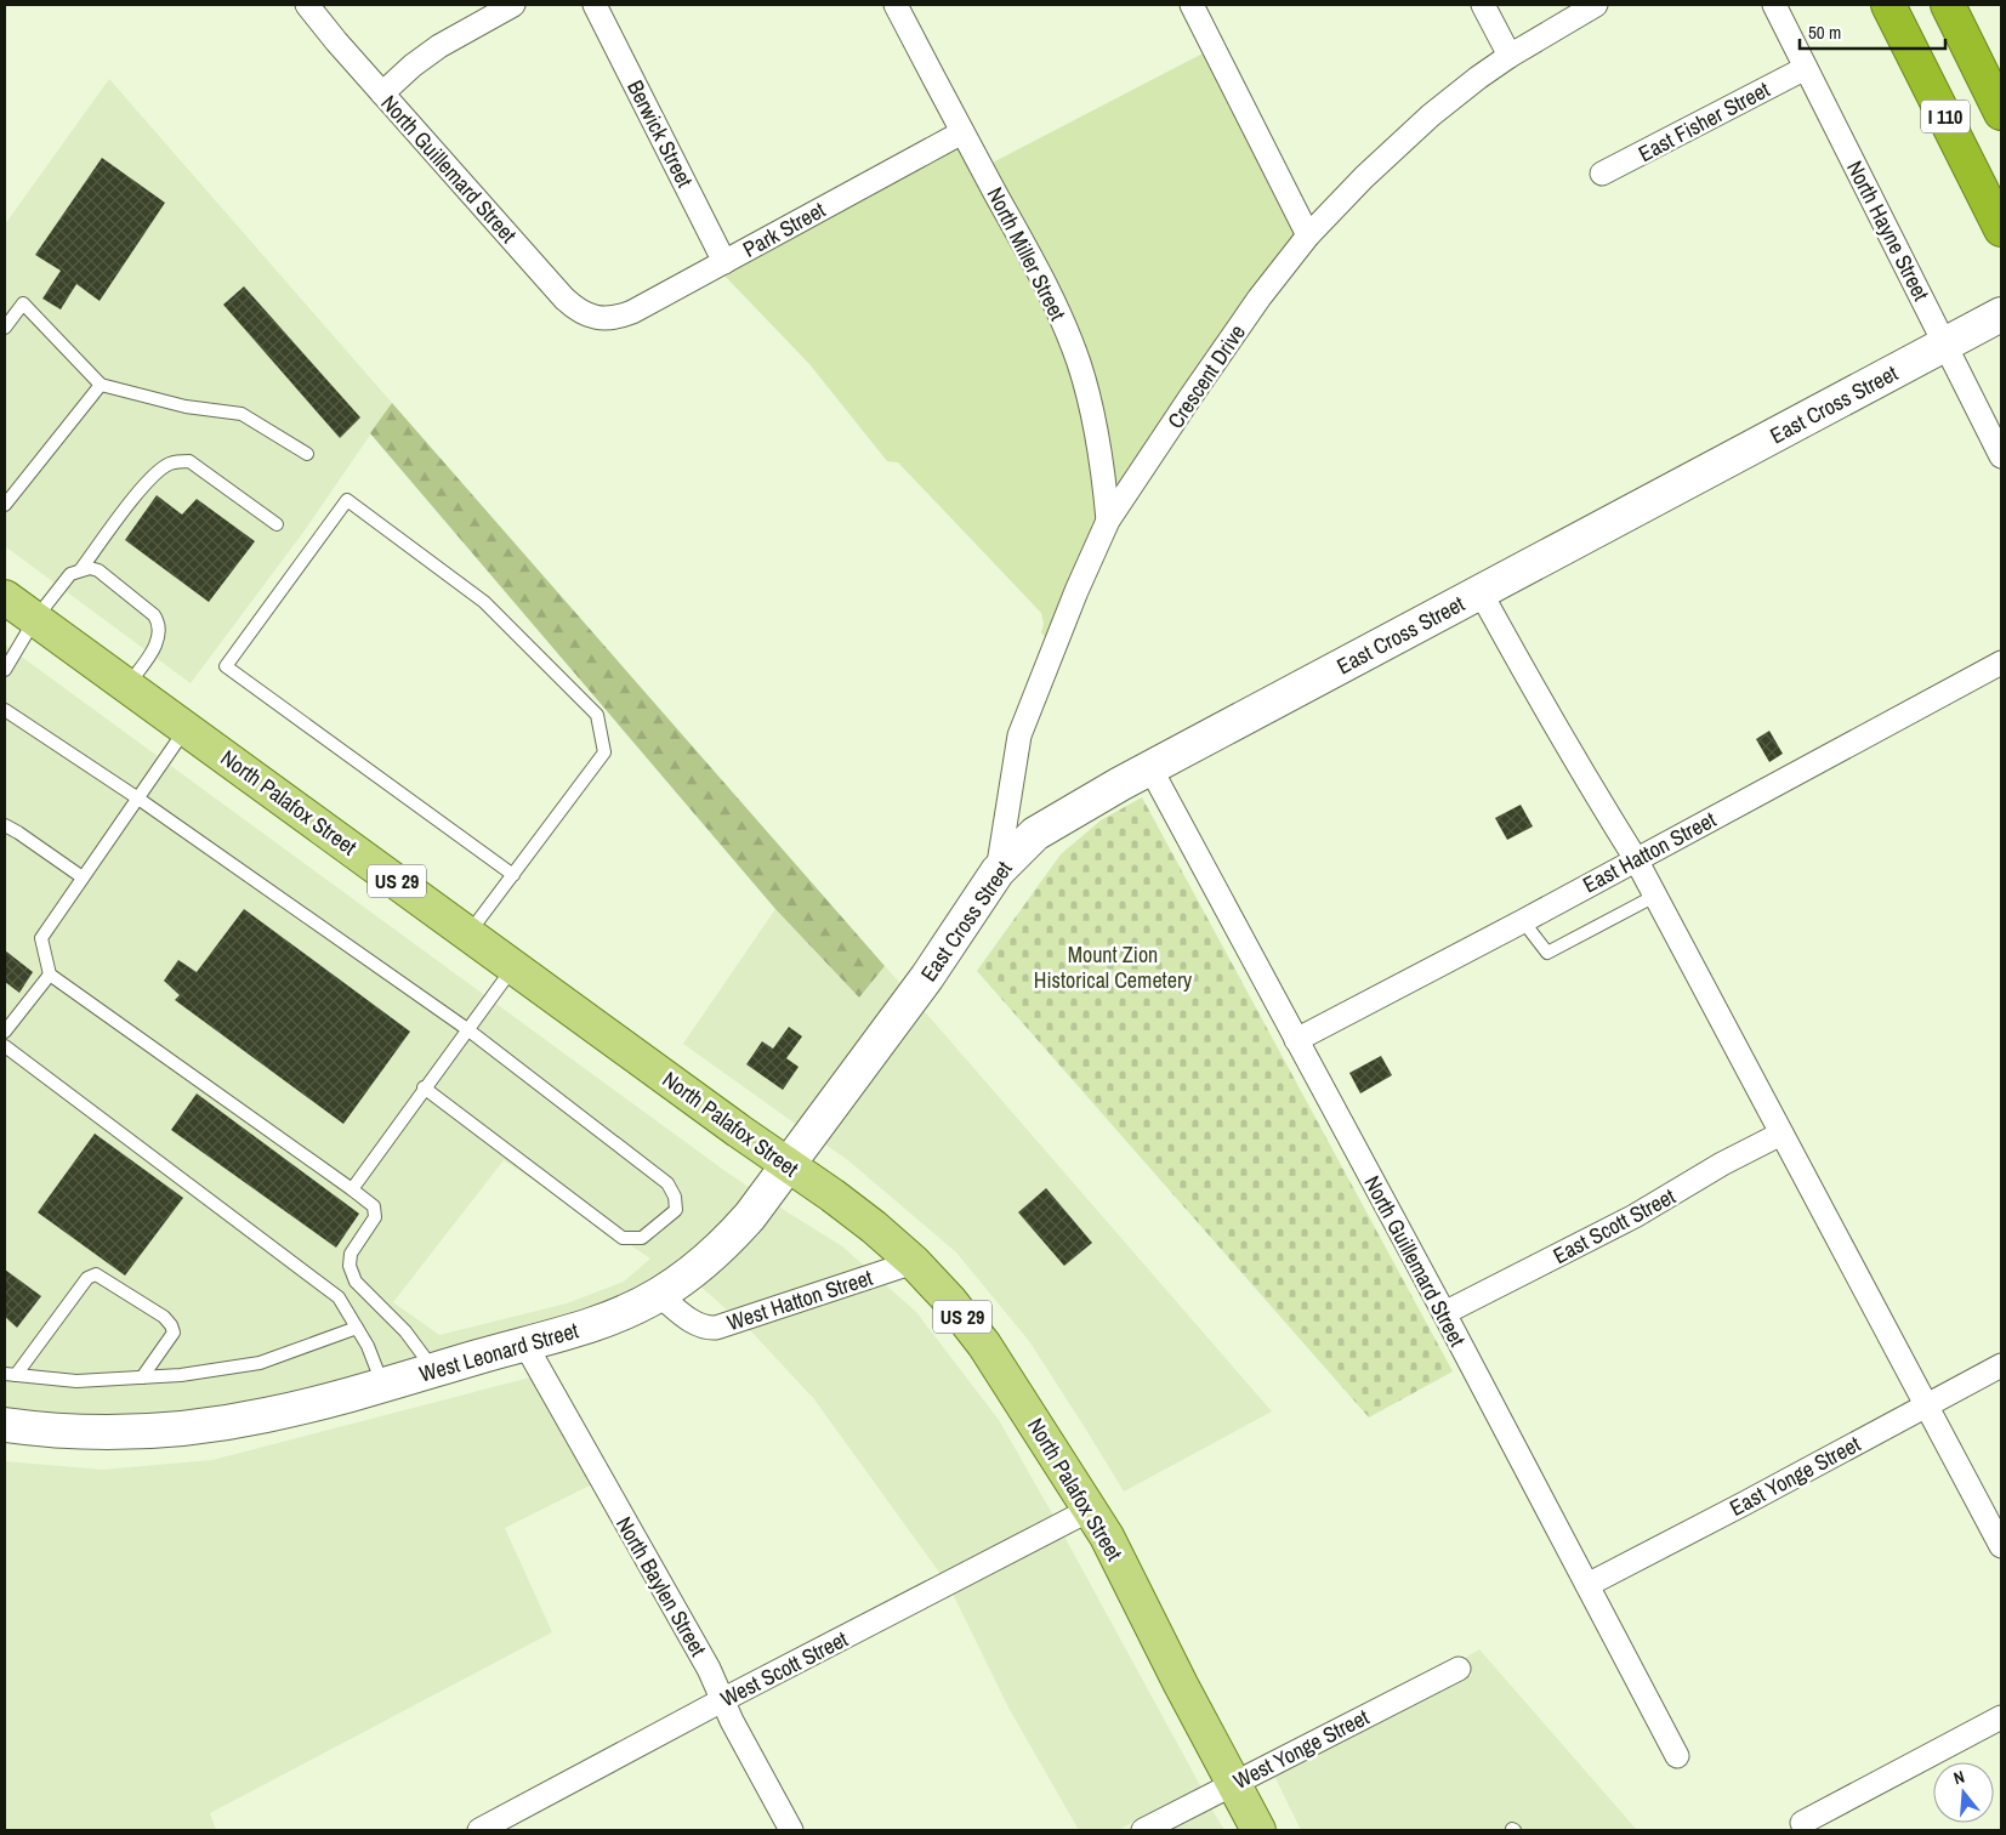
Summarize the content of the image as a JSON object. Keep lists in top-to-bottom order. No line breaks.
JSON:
{"streets":{"highway":["I 110"],"main road":["North Palafox Street","US 29"],"street":["East Fisher Street","Berwick Street","North Guillemard Street","Park Street","North Hayne Street","North Miller Street","Crescent Drive","East Cross Street","East Hatton Street","East Scott Street","West Hatton Street","West Leonard Street","East Yonge Street","North Baylen Street","West Scott Street","West Yonge Street"]},"crossings":[["East Fisher Street","North Hayne Street"],["Berwick Street","Park Street"],["North Guillemard Street","Park Street"],["North Guillemard Street","East Cross Street"],["North Guillemard Street","East Hatton Street"],["North Guillemard Street","East Scott Street"],["North Guillemard Street","East Yonge Street"],["Park Street","North Miller Street"],["North Hayne Street","East Cross Street"],["North Miller Street","Crescent Drive"],["Crescent Drive","East Cross Street"],["East Cross Street","West Leonard Street"],["North Palafox Street","West Hatton Street"],["North Palafox Street","West Leonard Street"],["North Palafox Street","West Scott Street"],["North Palafox Street","West Yonge Street"],["West Hatton Street","West Leonard Street"],["West Leonard Street","North Baylen Street"],["North Baylen Street","West Scott Street"]],"parks":["Mount Zion Historical Cemetery"],"scale_bar":"50 m","north":"top"}
